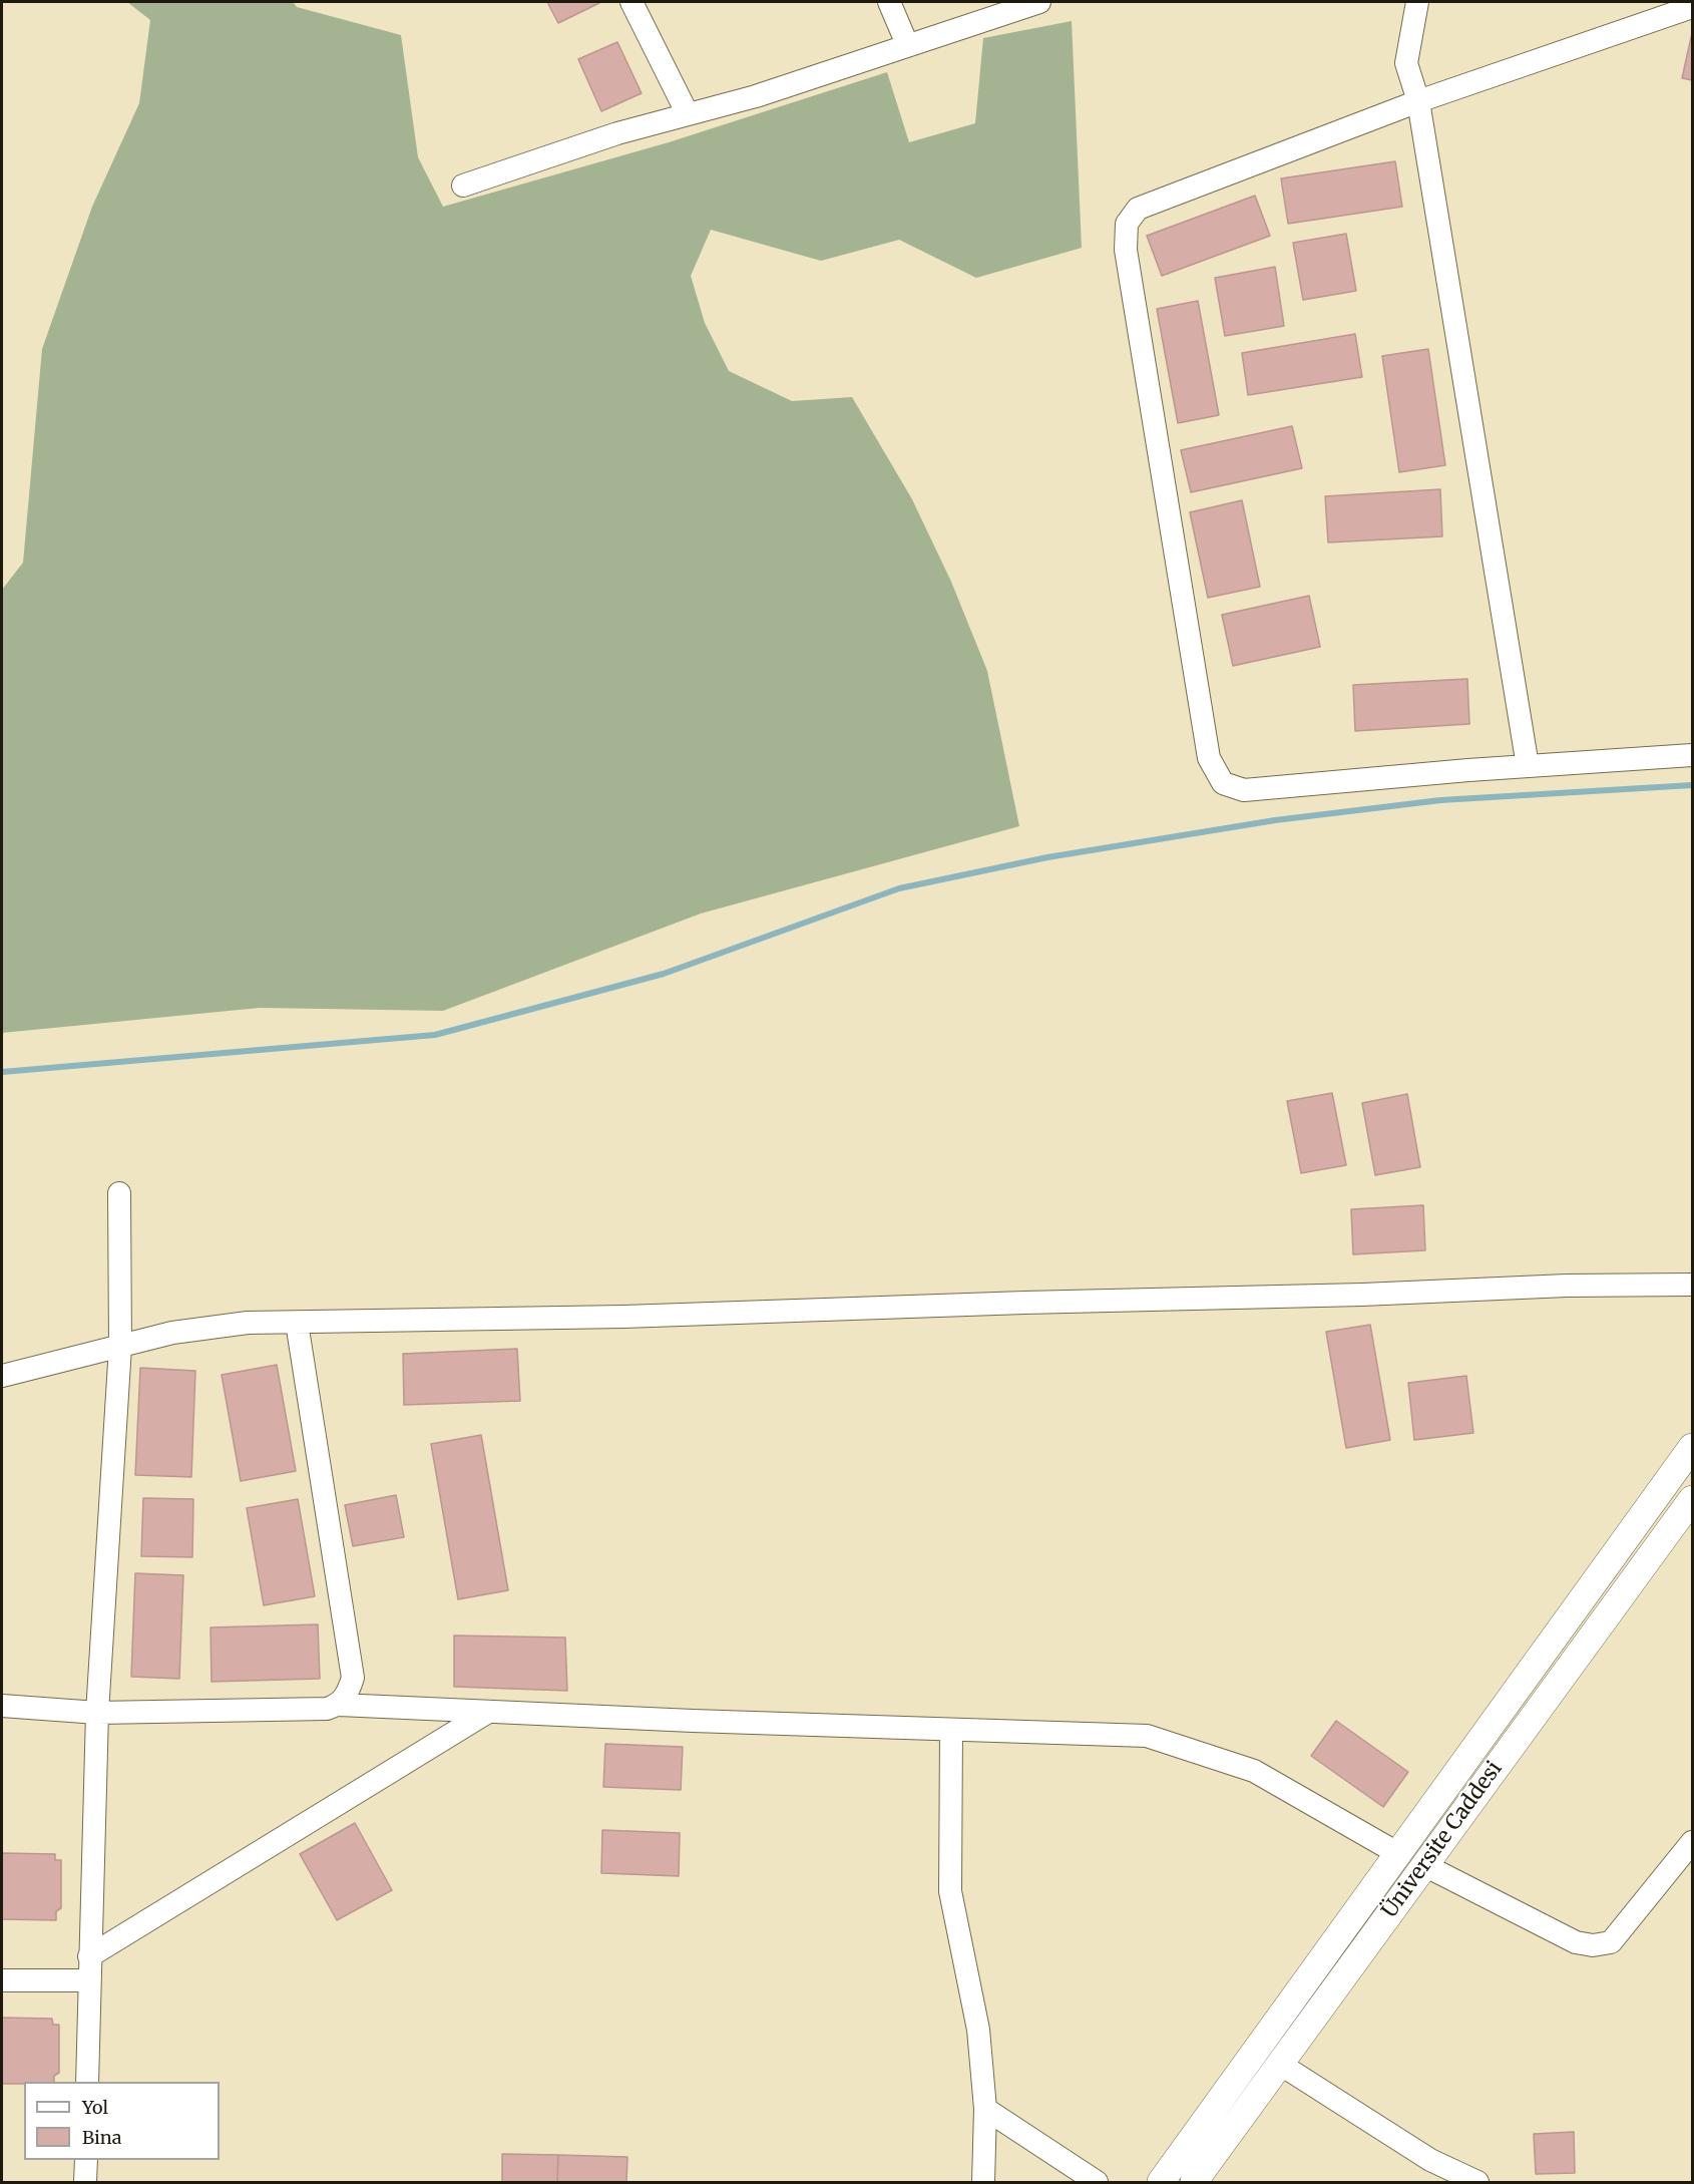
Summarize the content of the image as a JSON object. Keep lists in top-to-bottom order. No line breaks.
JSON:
{"streets":{"main road":["Üniversite Caddesi"]},"legend":["Yol","Bina"]}
